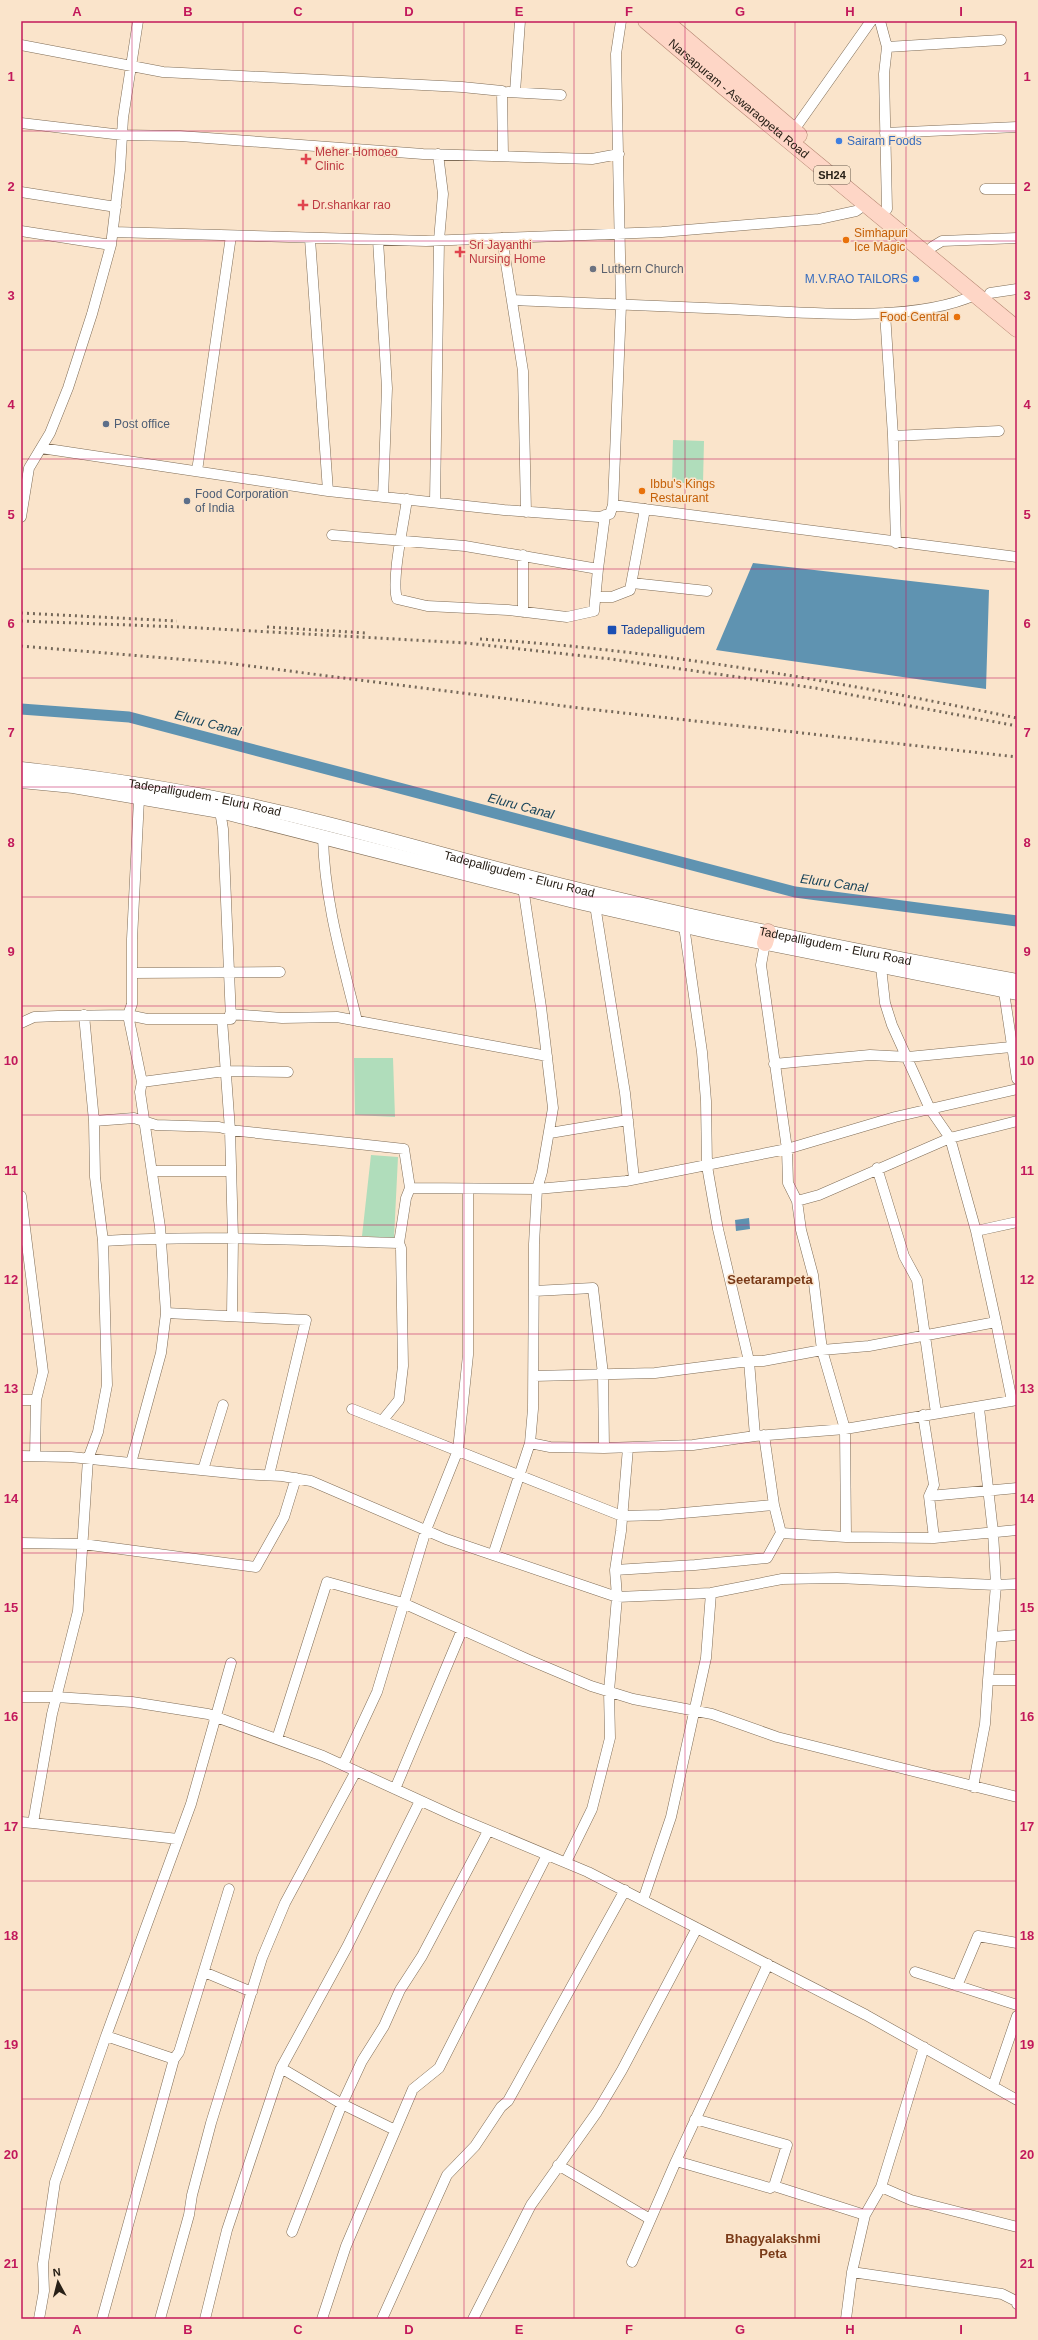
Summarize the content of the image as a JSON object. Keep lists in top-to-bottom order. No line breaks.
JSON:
{"streets":{"main road":["Narsapuram - Aswaraopeta Road","SH24","Tadepalligudem - Eluru Road"]},"districts":["Seetarampeta","Bhagyalakshmi Peta"],"water":["Eluru Canal"],"places":{"other":["Sairam Foods","Simhapuri Ice Magic","Luthern Church","M.V.RAO TAILORS","Food Central","Post office","Ibbu's Kings Restaurant","Food Corporation of India"],"health":["Meher Homoeo Clinic","Dr.shankar rao","Sri Jayanthi Nursing Home"],"transit":["Tadepalligudem"]},"north":"top","grid":{"columns":["A","B","C","D","E","F","G","H","I"],"rows":["1","2","3","4","5","6","7","8","9","10","11","12","13","14","15","16","17","18","19","20","21"]}}
